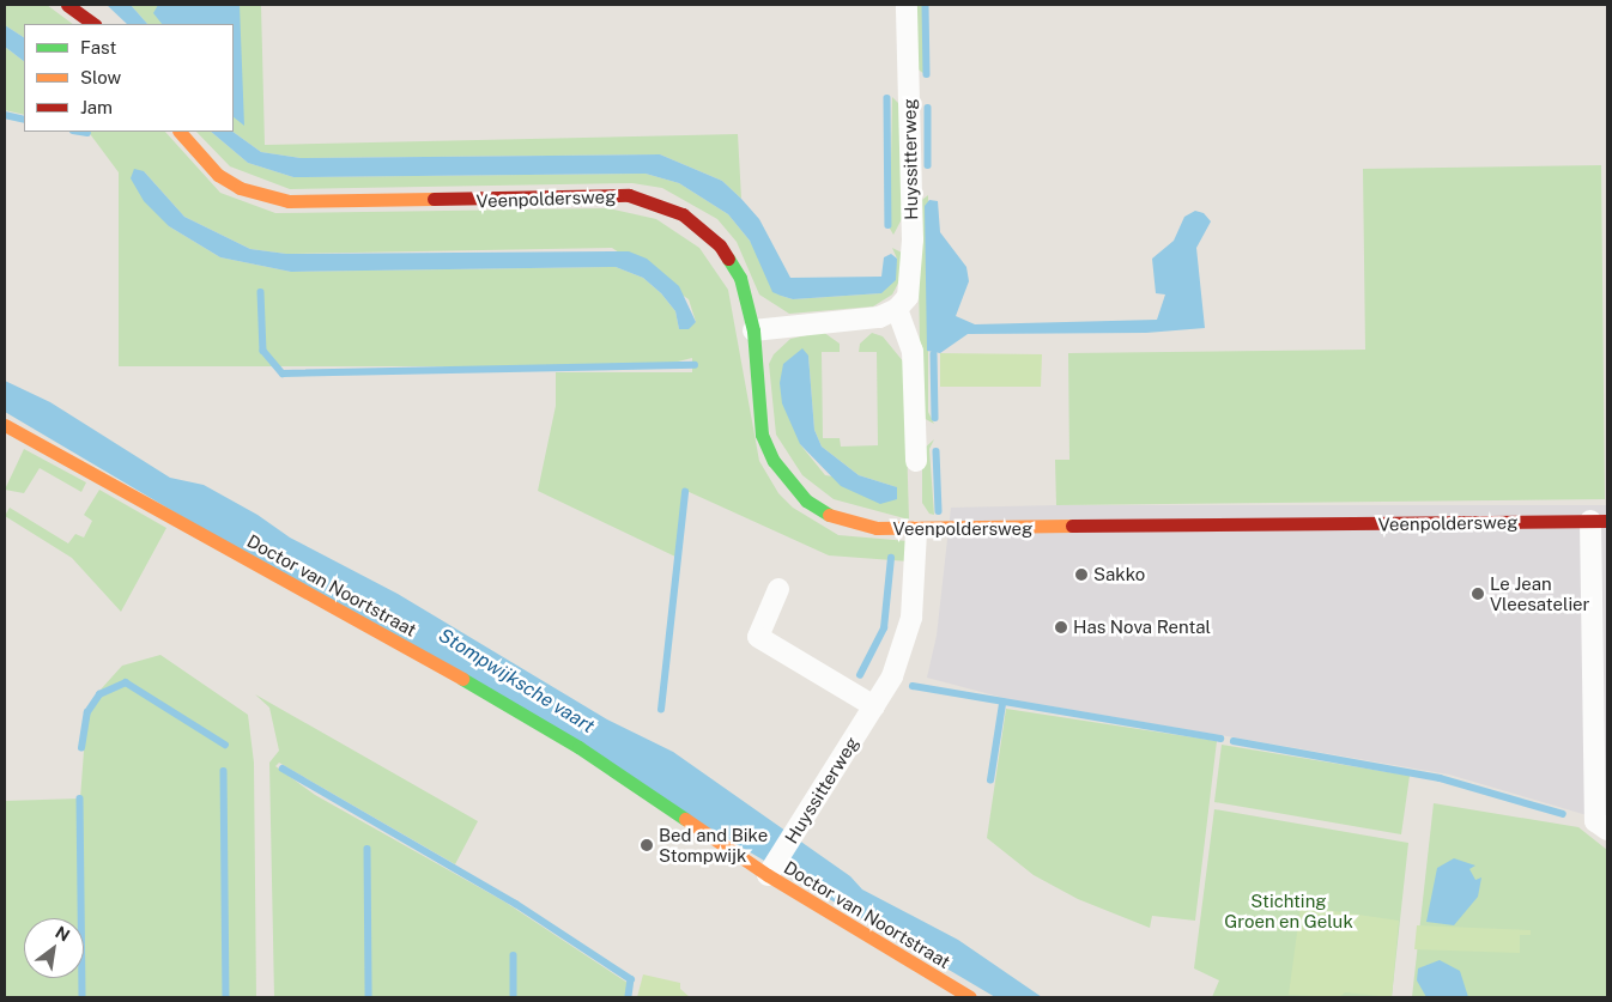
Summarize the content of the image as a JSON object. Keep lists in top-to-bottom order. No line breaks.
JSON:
{"streets":{"street":["Huyssitterweg","Veenpoldersweg","Doctor van Noortstraat"]},"crossings":[["Huyssitterweg","Veenpoldersweg"],["Huyssitterweg","Doctor van Noortstraat"]],"water":["Stompwijksche vaart"],"parks":["Stichting Groen en Geluk"],"places":["Sakko","Le Jean Vleesatelier","Has Nova Rental","Bed and Bike Stompwijk"],"legend":["Fast","Slow","Jam"],"north":"top right"}
